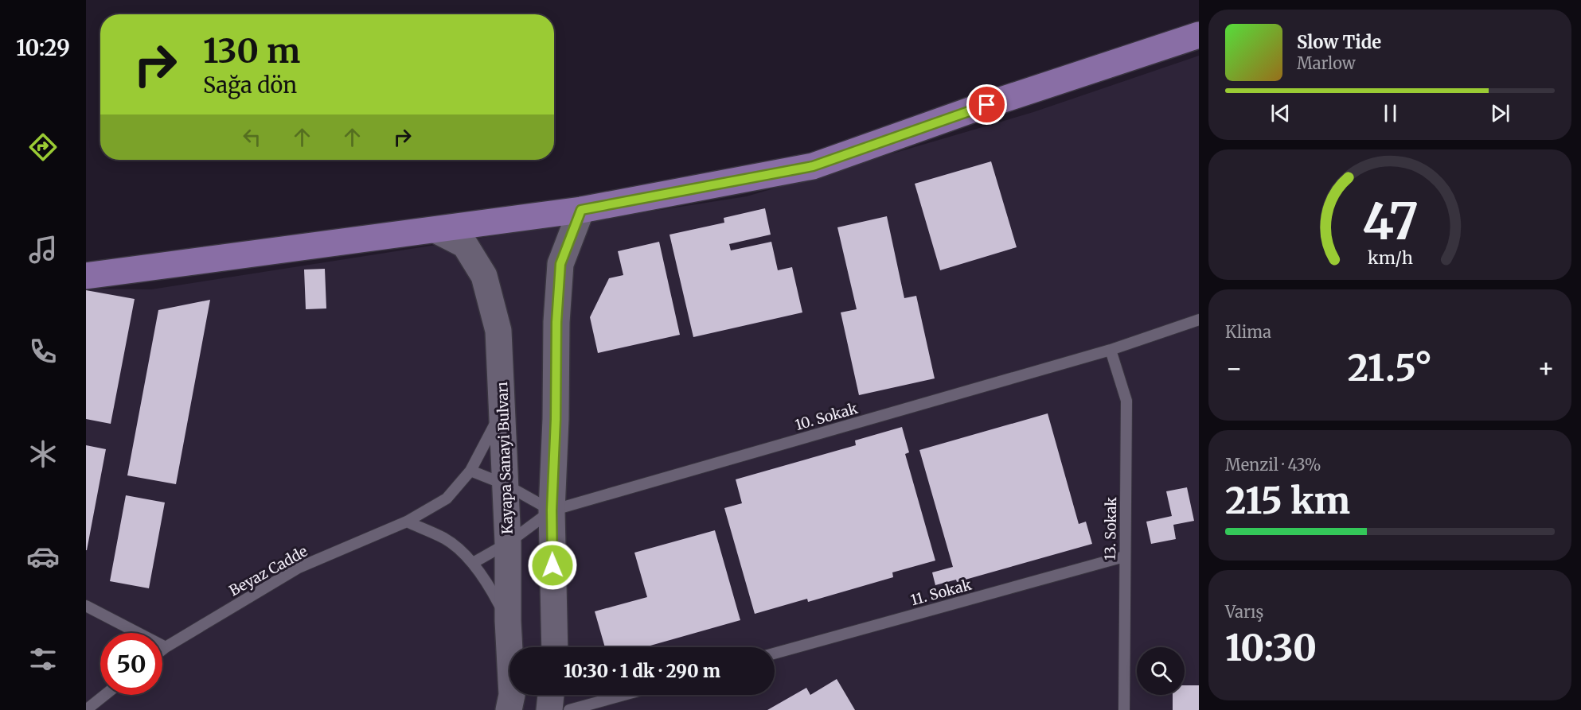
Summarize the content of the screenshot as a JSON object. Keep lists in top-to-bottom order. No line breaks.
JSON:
{"streets":{"main road":["Kayapa Sanayi Bulvarı"],"lane":["10. Sokak","13. Sokak","Beyaz Cadde","11. Sokak"]},"crossings":[["10. Sokak","Kayapa Sanayi Bulvarı"],["10. Sokak","13. Sokak"],["Kayapa Sanayi Bulvarı","Beyaz Cadde"],["13. Sokak","11. Sokak"]],"page":{"tabs":"10:29","turn":["130 m","Sağa dön"],"song":["Slow Tide","Marlow"],"tile":["Klima",["Menzil · 43%","215 km"],["Varış","10:30"]],"heat":["−","21.5°","+"],"limit":"50","trip":"10:30 · 1 dk · 290 m","gauge":["47","km/h"]}}
